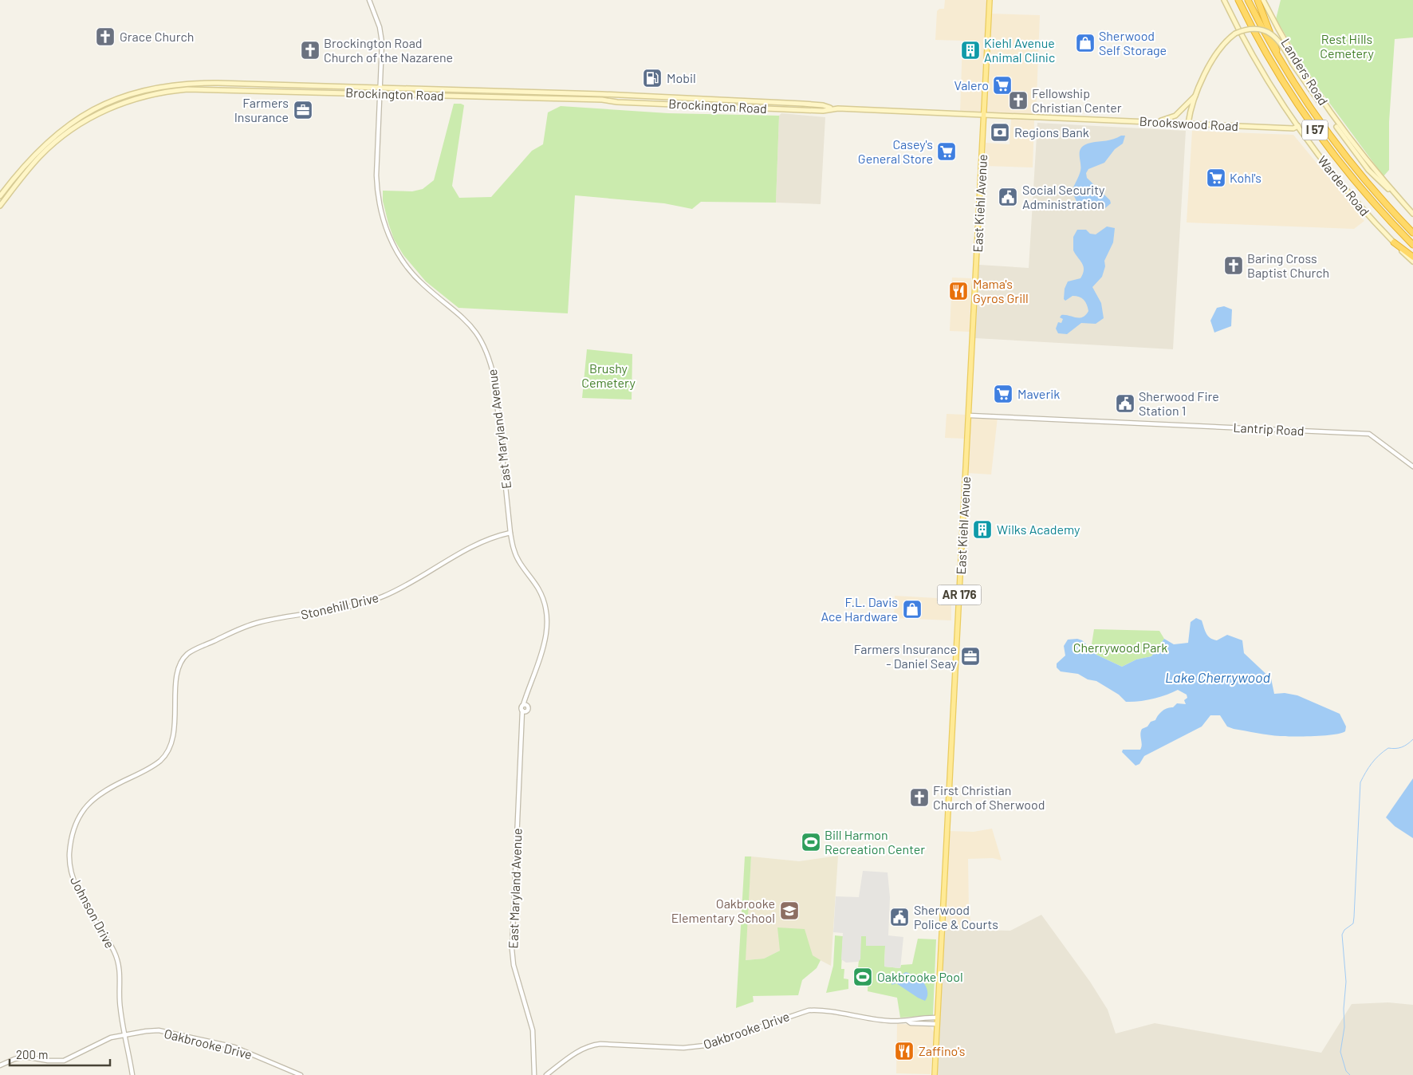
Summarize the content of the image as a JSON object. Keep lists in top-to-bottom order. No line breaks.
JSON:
{"streets":{"highway":["I 57"],"main road":["Landers Road","Brockington Road","Brookswood Road","Warden Road","East Kiehl Avenue","AR 176"],"street":["East Maryland Avenue","Lantrip Road","Stonehill Drive","Johnson Drive","Oakbrooke Drive"]},"crossings":[["Brockington Road","Brookswood Road"],["Brockington Road","East Kiehl Avenue"],["Brockington Road","East Maryland Avenue"],["Brookswood Road","Warden Road"],["Brookswood Road","East Kiehl Avenue"],["East Kiehl Avenue","Lantrip Road"],["East Kiehl Avenue","Oakbrooke Drive"],["East Maryland Avenue","Stonehill Drive"],["Stonehill Drive","Johnson Drive"],["Johnson Drive","Oakbrooke Drive"]],"water":["Lake Cherrywood"],"parks":["Rest Hills Cemetery","Brushy Cemetery","Cherrywood Park"],"places":{"church":["Grace Church","Brockington Road Church of the Nazarene","Fellowship Christian Center","Baring Cross Baptist Church","First Christian Church of Sherwood"],"shop":["Sherwood Self Storage","F.L. Davis Ace Hardware"],"building":["Kiehl Avenue Animal Clinic","Wilks Academy"],"fuel station":["Mobil"],"supermarket":["Valero","Casey's General Store","Kohl's","Maverik"],"office":["Farmers Insurance","Farmers Insurance - Daniel Seay"],"bank":["Regions Bank"],"public building":["Social Security Administration","Sherwood Fire Station 1","Sherwood Police & Courts"],"restaurant":["Mama's Gyros Grill","Zaffino's"],"sports":["Bill Harmon Recreation Center","Oakbrooke Pool"],"school or university":["Oakbrooke Elementary School"]},"scale_bar":"200 m"}
